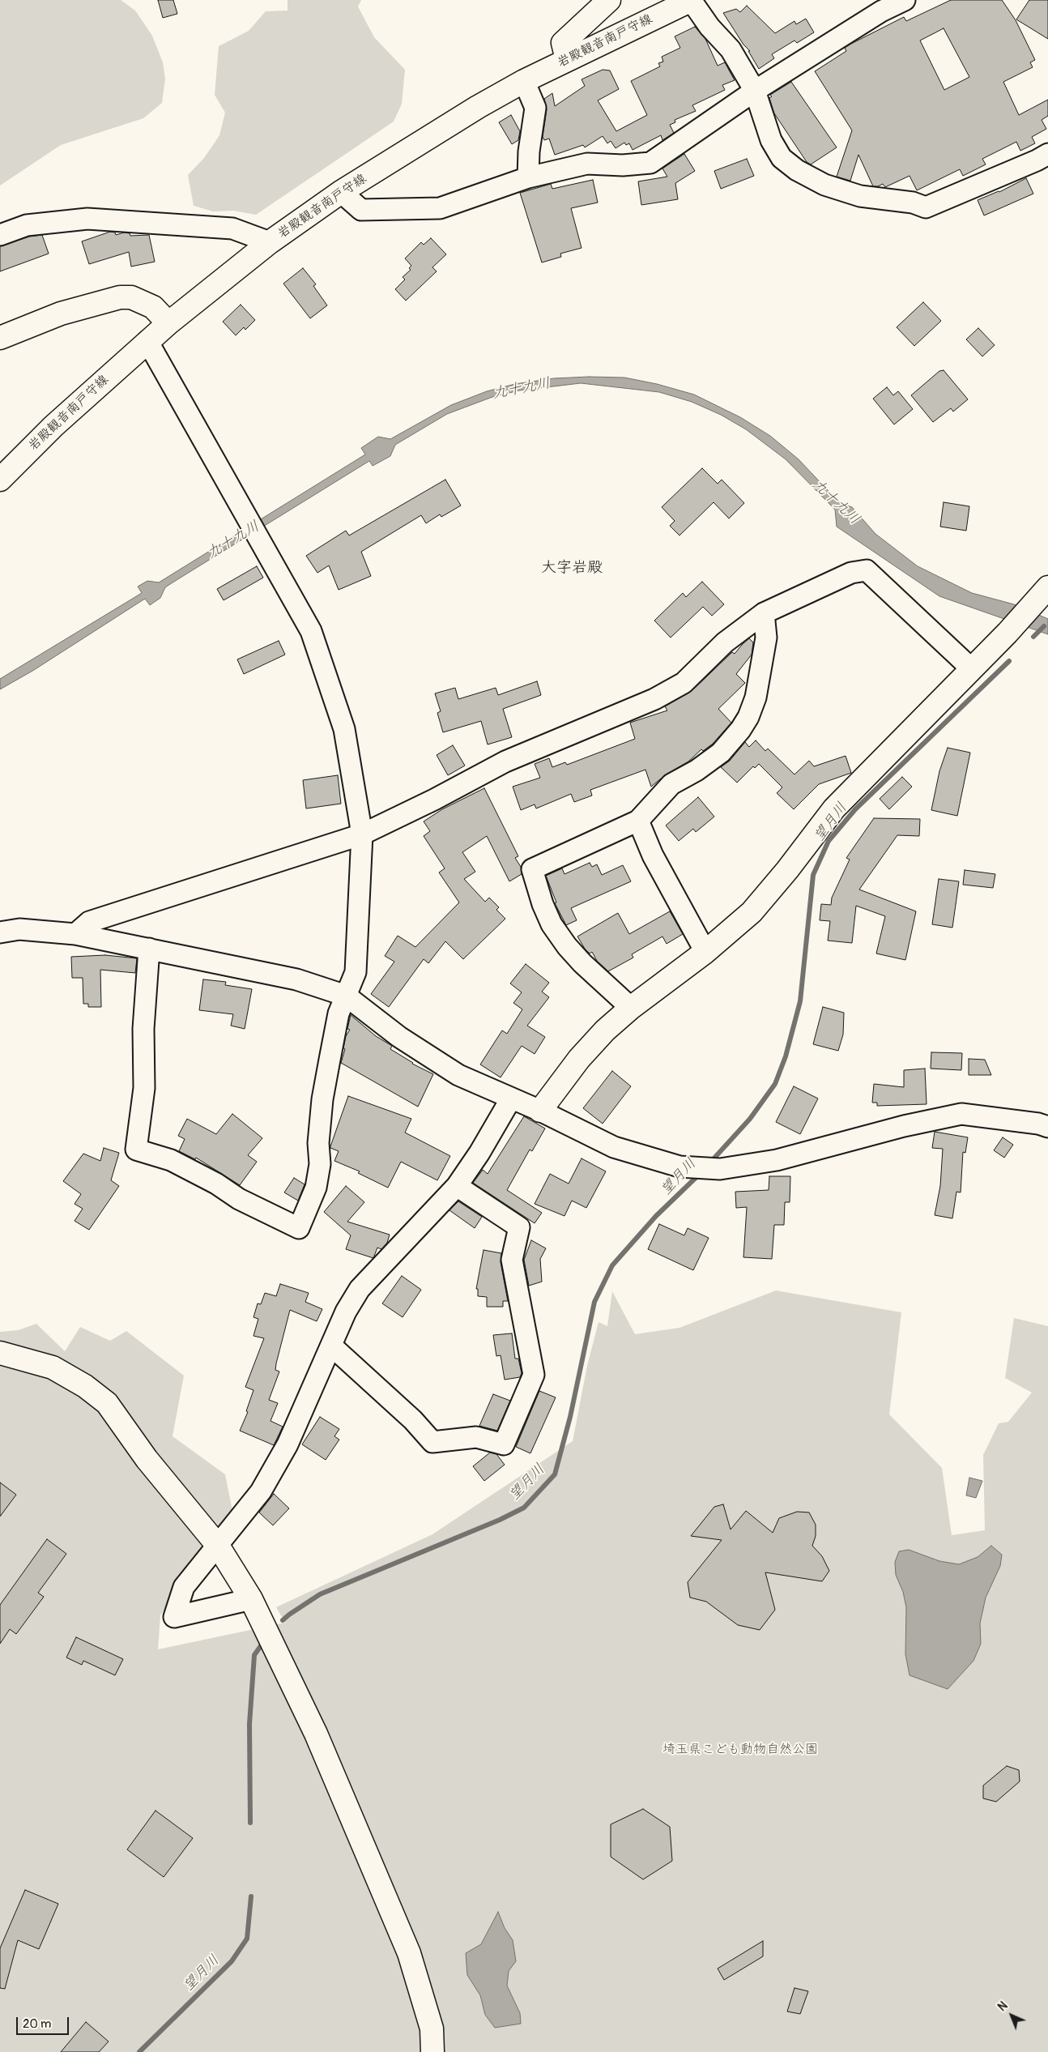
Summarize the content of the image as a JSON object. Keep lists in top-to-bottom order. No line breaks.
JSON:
{"streets":{"street":["岩殿観音南戸守線"]},"districts":["大字岩殿"],"water":["九十九川","望月川"],"parks":["埼玉県こども動物自然公園"],"scale_bar":"20 m","north":"top left"}
